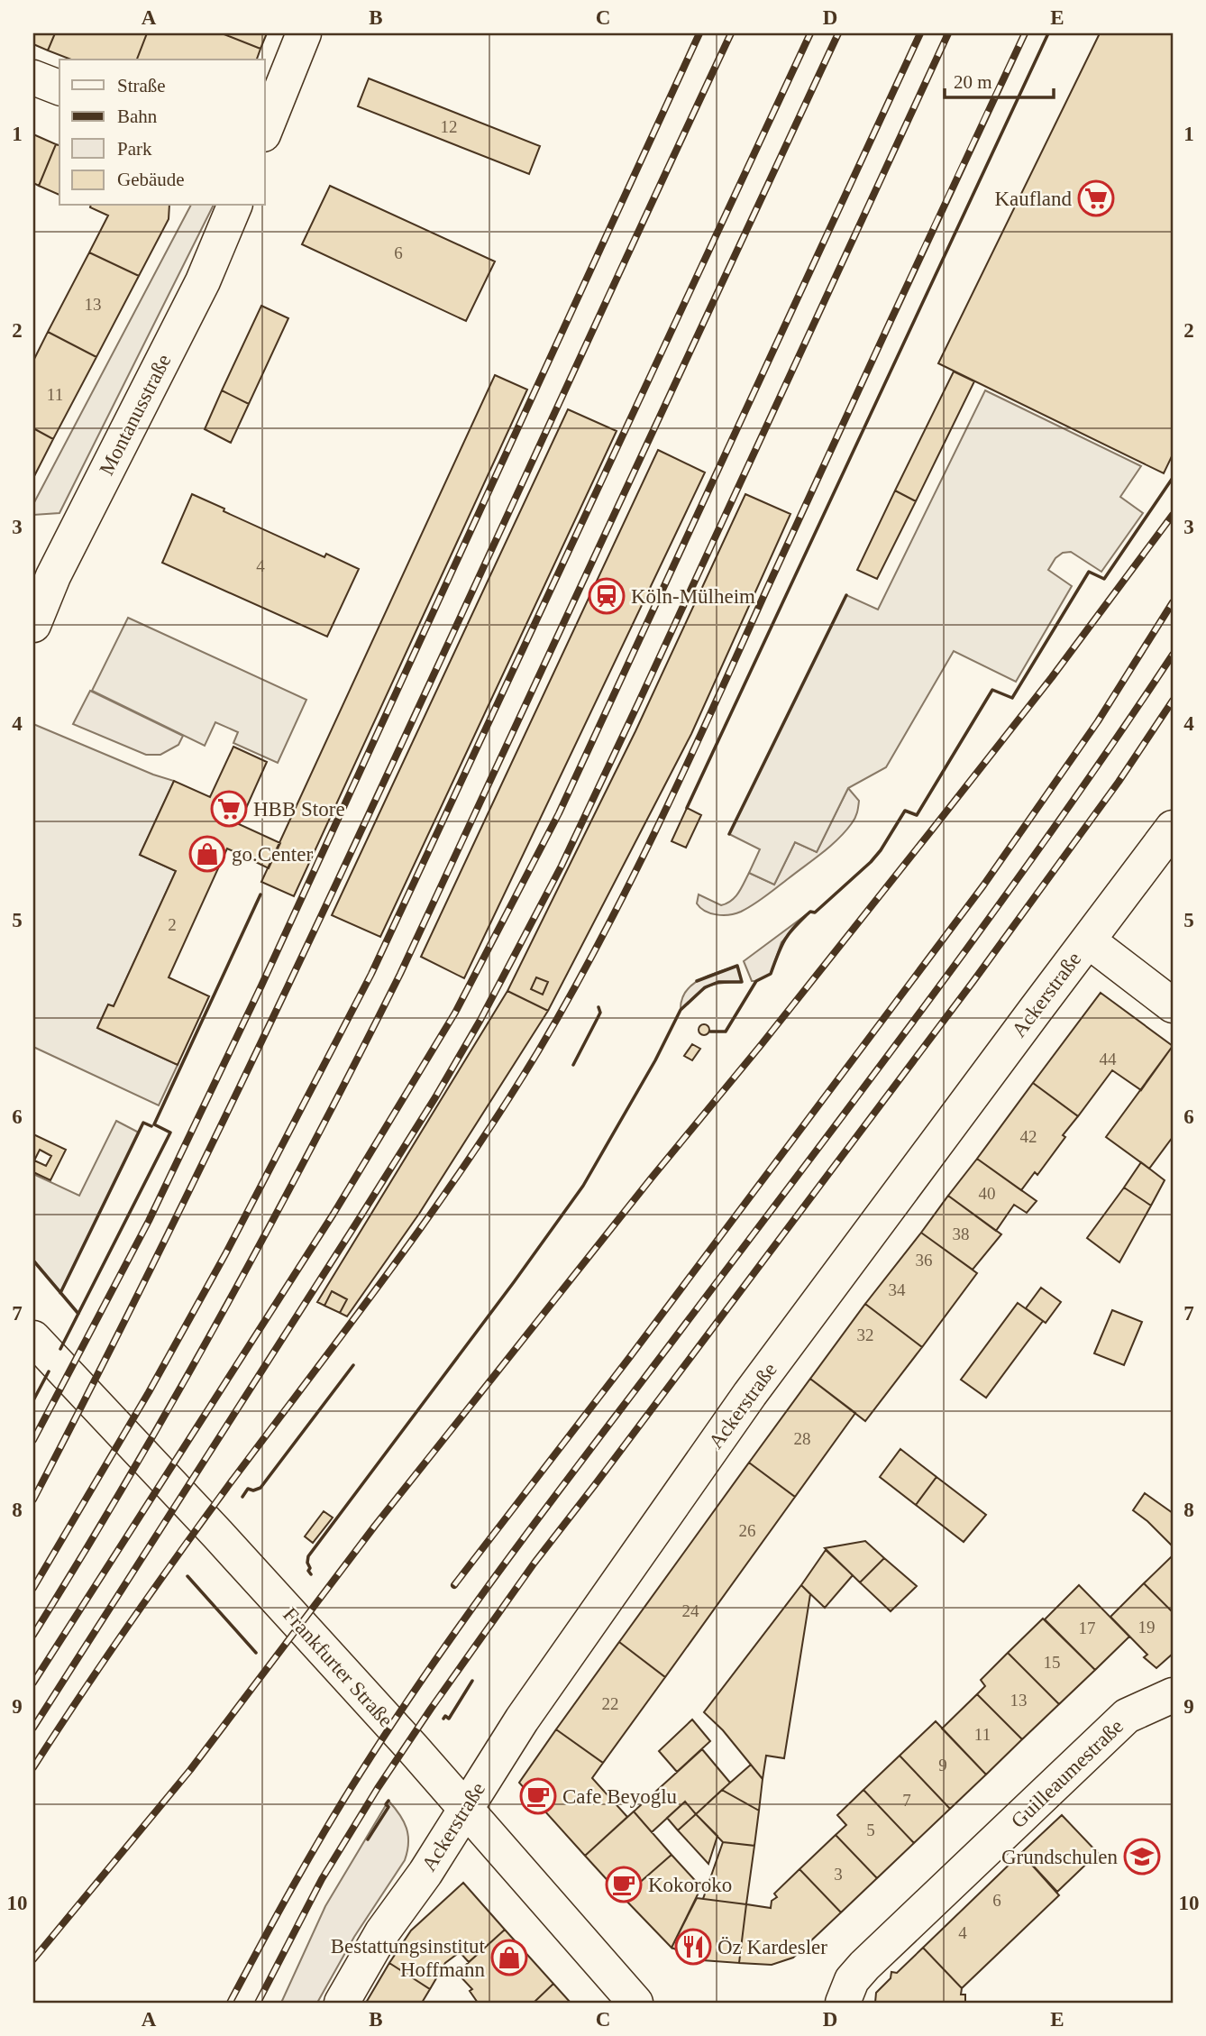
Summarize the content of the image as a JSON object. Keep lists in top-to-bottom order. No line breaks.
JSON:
{"streets":{"street":["Montanusstraße","Ackerstraße","Frankfurter Straße","Guilleaumestraße"]},"crossings":[["Ackerstraße","Frankfurter Straße"]],"places":{"supermarket":["Kaufland","HBB Store"],"station":["Köln-Mülheim"],"shop":["go.Center","Bestattungsinstitut Hoffmann"],"cafe":["Cafe Beyoglu","Kokoroko"],"school or university":["Grundschulen"],"restaurant":["Öz Kardesler"]},"house_numbers":["12","6","13","11","4","2","44","42","40","38","36","34","32","28","26","24","19","17","15","13","22","11","9","7","5","3","6","4"],"legend":["Straße","Bahn","Park","Gebäude"],"scale_bar":"20 m","grid":{"columns":["A","B","C","D","E"],"rows":["1","2","3","4","5","6","7","8","9","10"]}}
